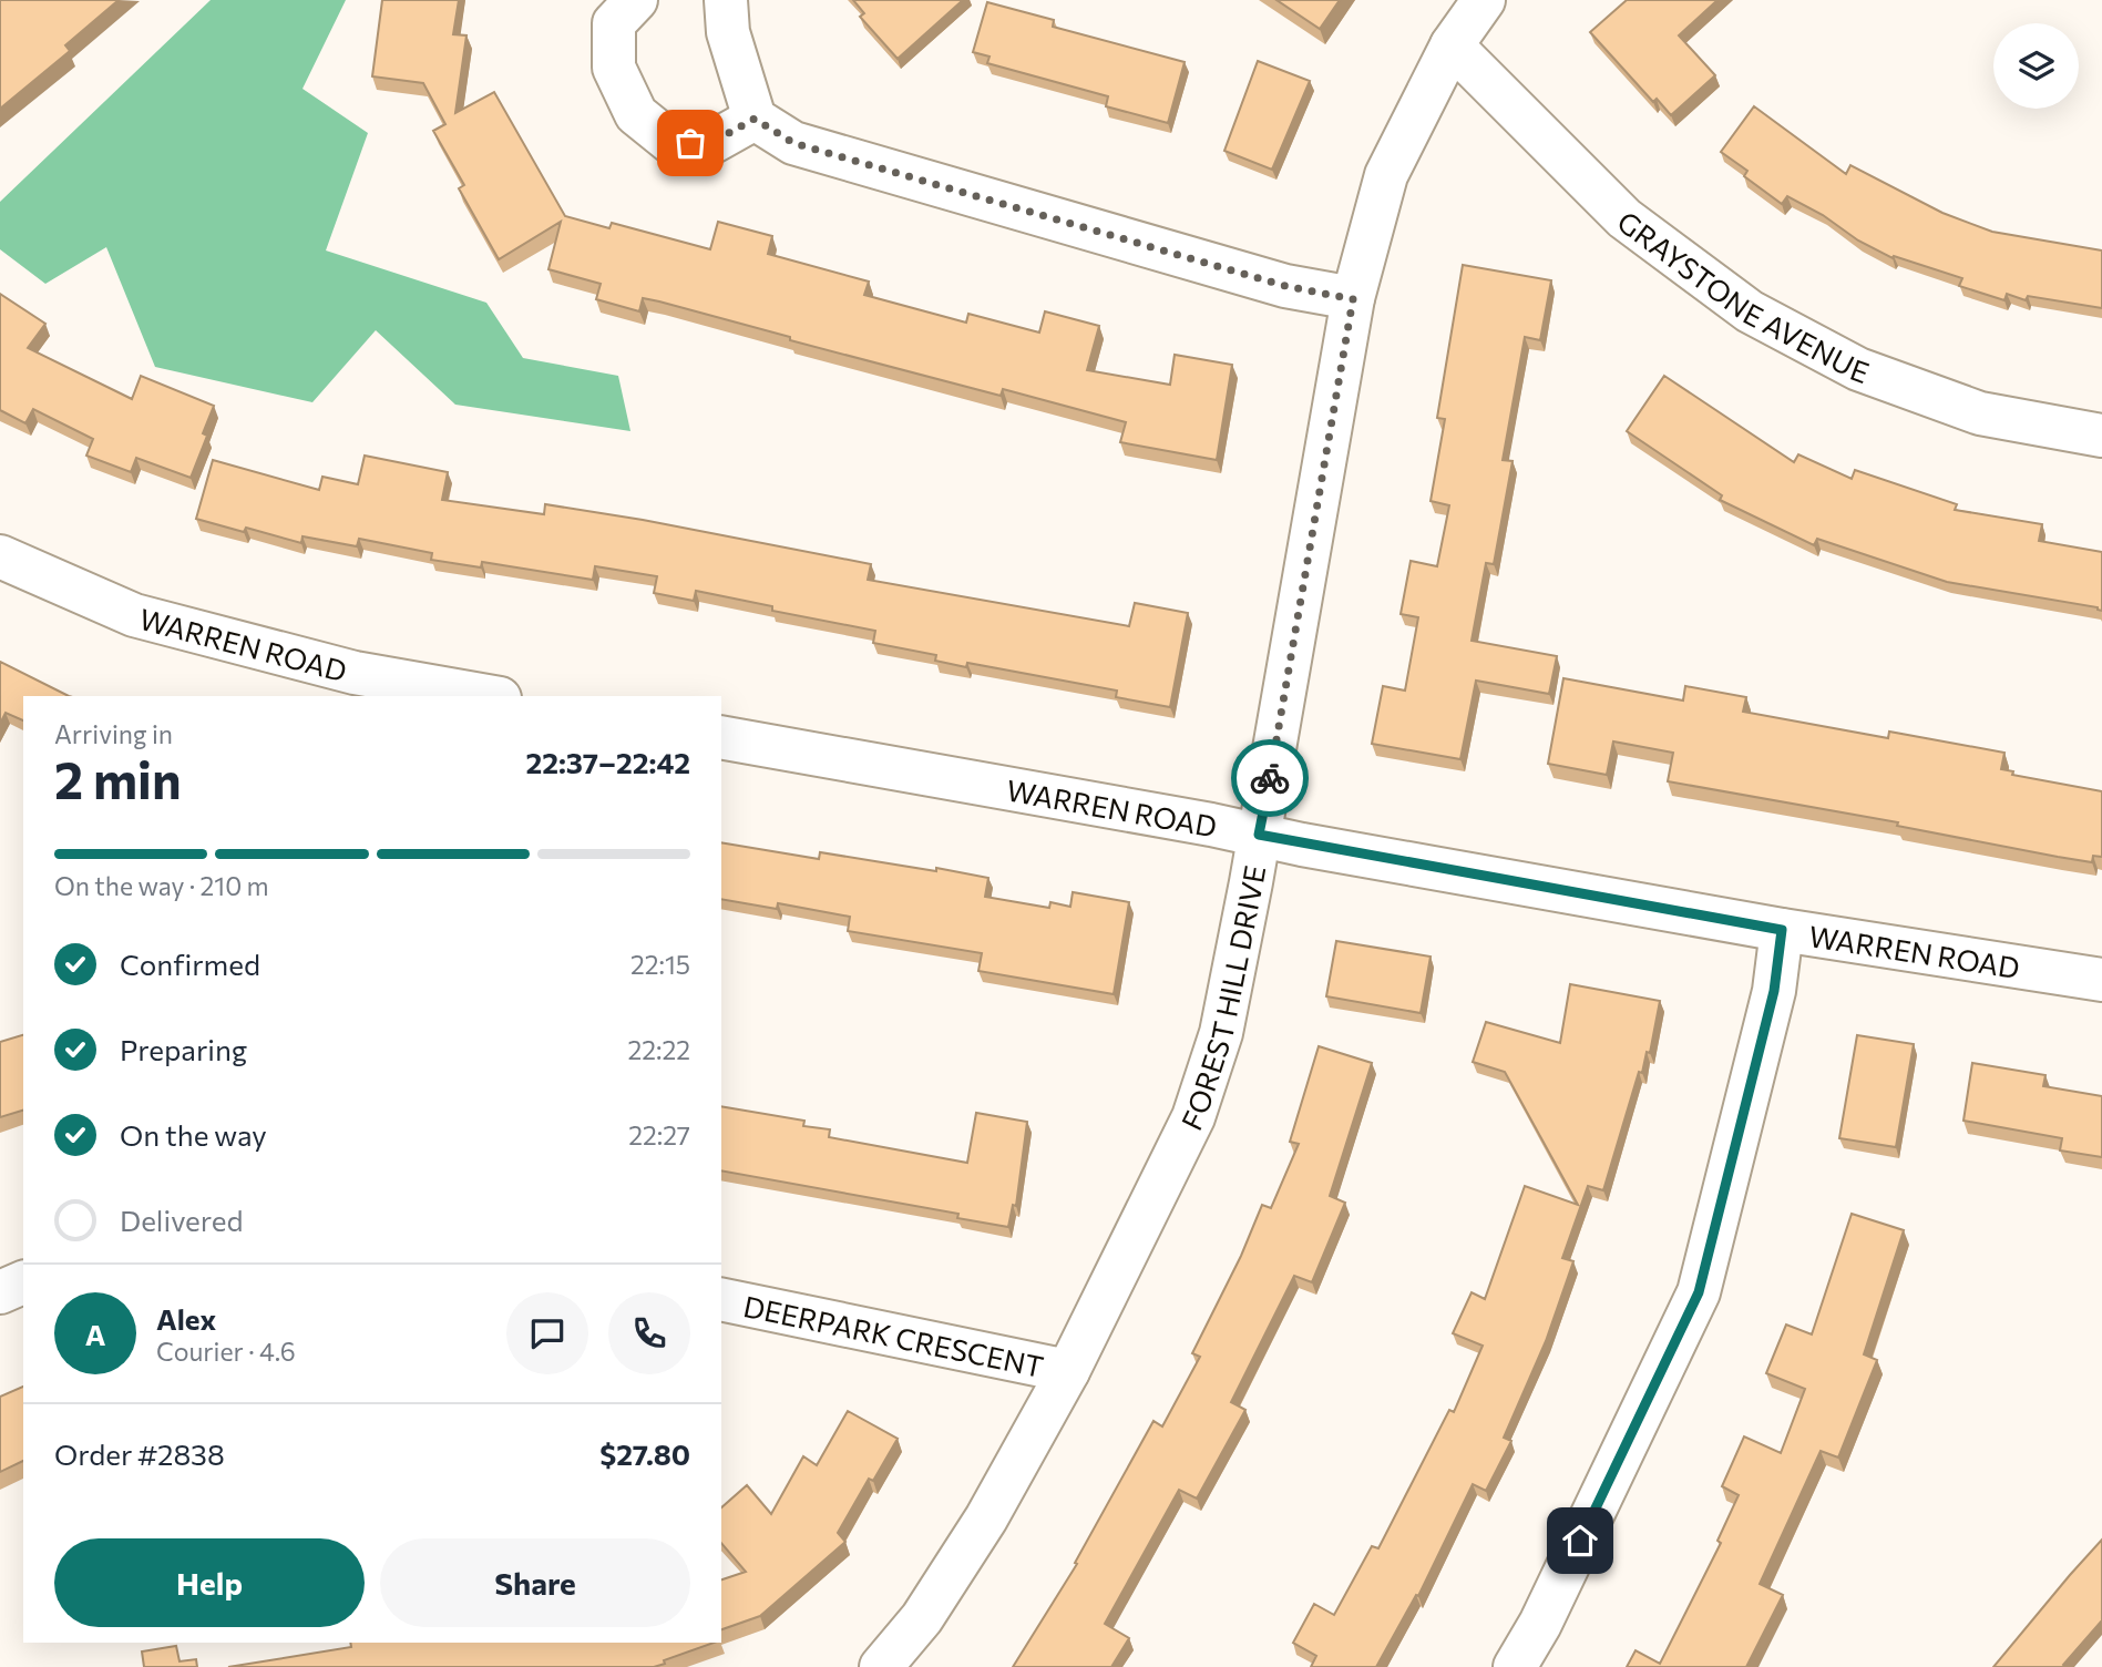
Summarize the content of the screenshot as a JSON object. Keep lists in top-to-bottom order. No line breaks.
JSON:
{"streets":{"street":["GRAYSTONE AVENUE","WARREN ROAD","FOREST HILL DRIVE","DEERPARK CRESCENT"]},"crossings":[["GRAYSTONE AVENUE","FOREST HILL DRIVE"],["WARREN ROAD","FOREST HILL DRIVE"],["FOREST HILL DRIVE","DEERPARK CRESCENT"]],"page":{"heading":["2 min","Arriving in","22:37–22:42"],"panel":["Alex","Courier · 4.6","Order #2838","$27.80"],"bar":"On the way · 210 m","list":[["Confirmed","22:15"],["Preparing","22:22"],["On the way","22:27"],"Delivered"],"round":"A","buttons":["Help","Share"]}}
